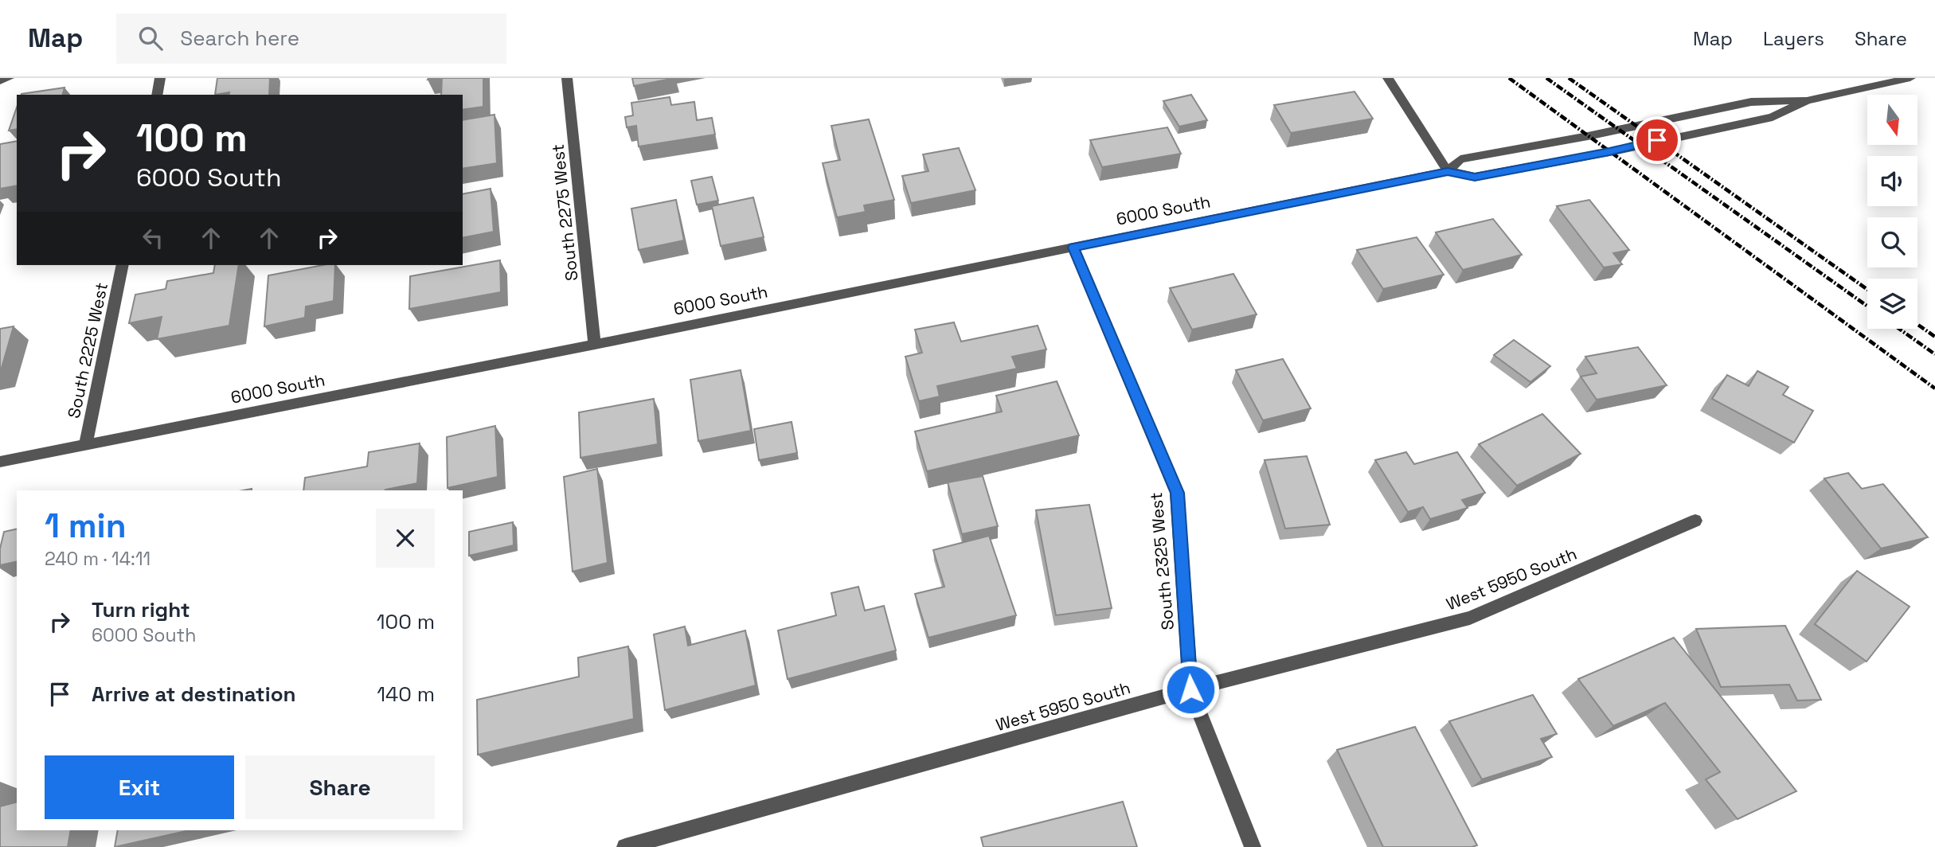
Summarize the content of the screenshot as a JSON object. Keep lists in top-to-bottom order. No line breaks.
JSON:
{"streets":{"street":["6000 South","South 2275 West","South 2225 West","South 2325 West","West 5950 South"]},"crossings":[["6000 South","South 2275 West"],["6000 South","South 2225 West"],["6000 South","South 2325 West"],["South 2325 West","West 5950 South"]],"north":"bottom","page":{"header":"Map","search":"Search here","nav":["Map","Layers","Share"],"turn":["100 m","6000 South"],"heading":["1 min","240 m · 14:11"],"list":[{"name":"Turn right","note":"6000 South","value":"100 m"},{"name":"Arrive at destination","value":"140 m"}],"buttons":["Exit","Share"]}}
